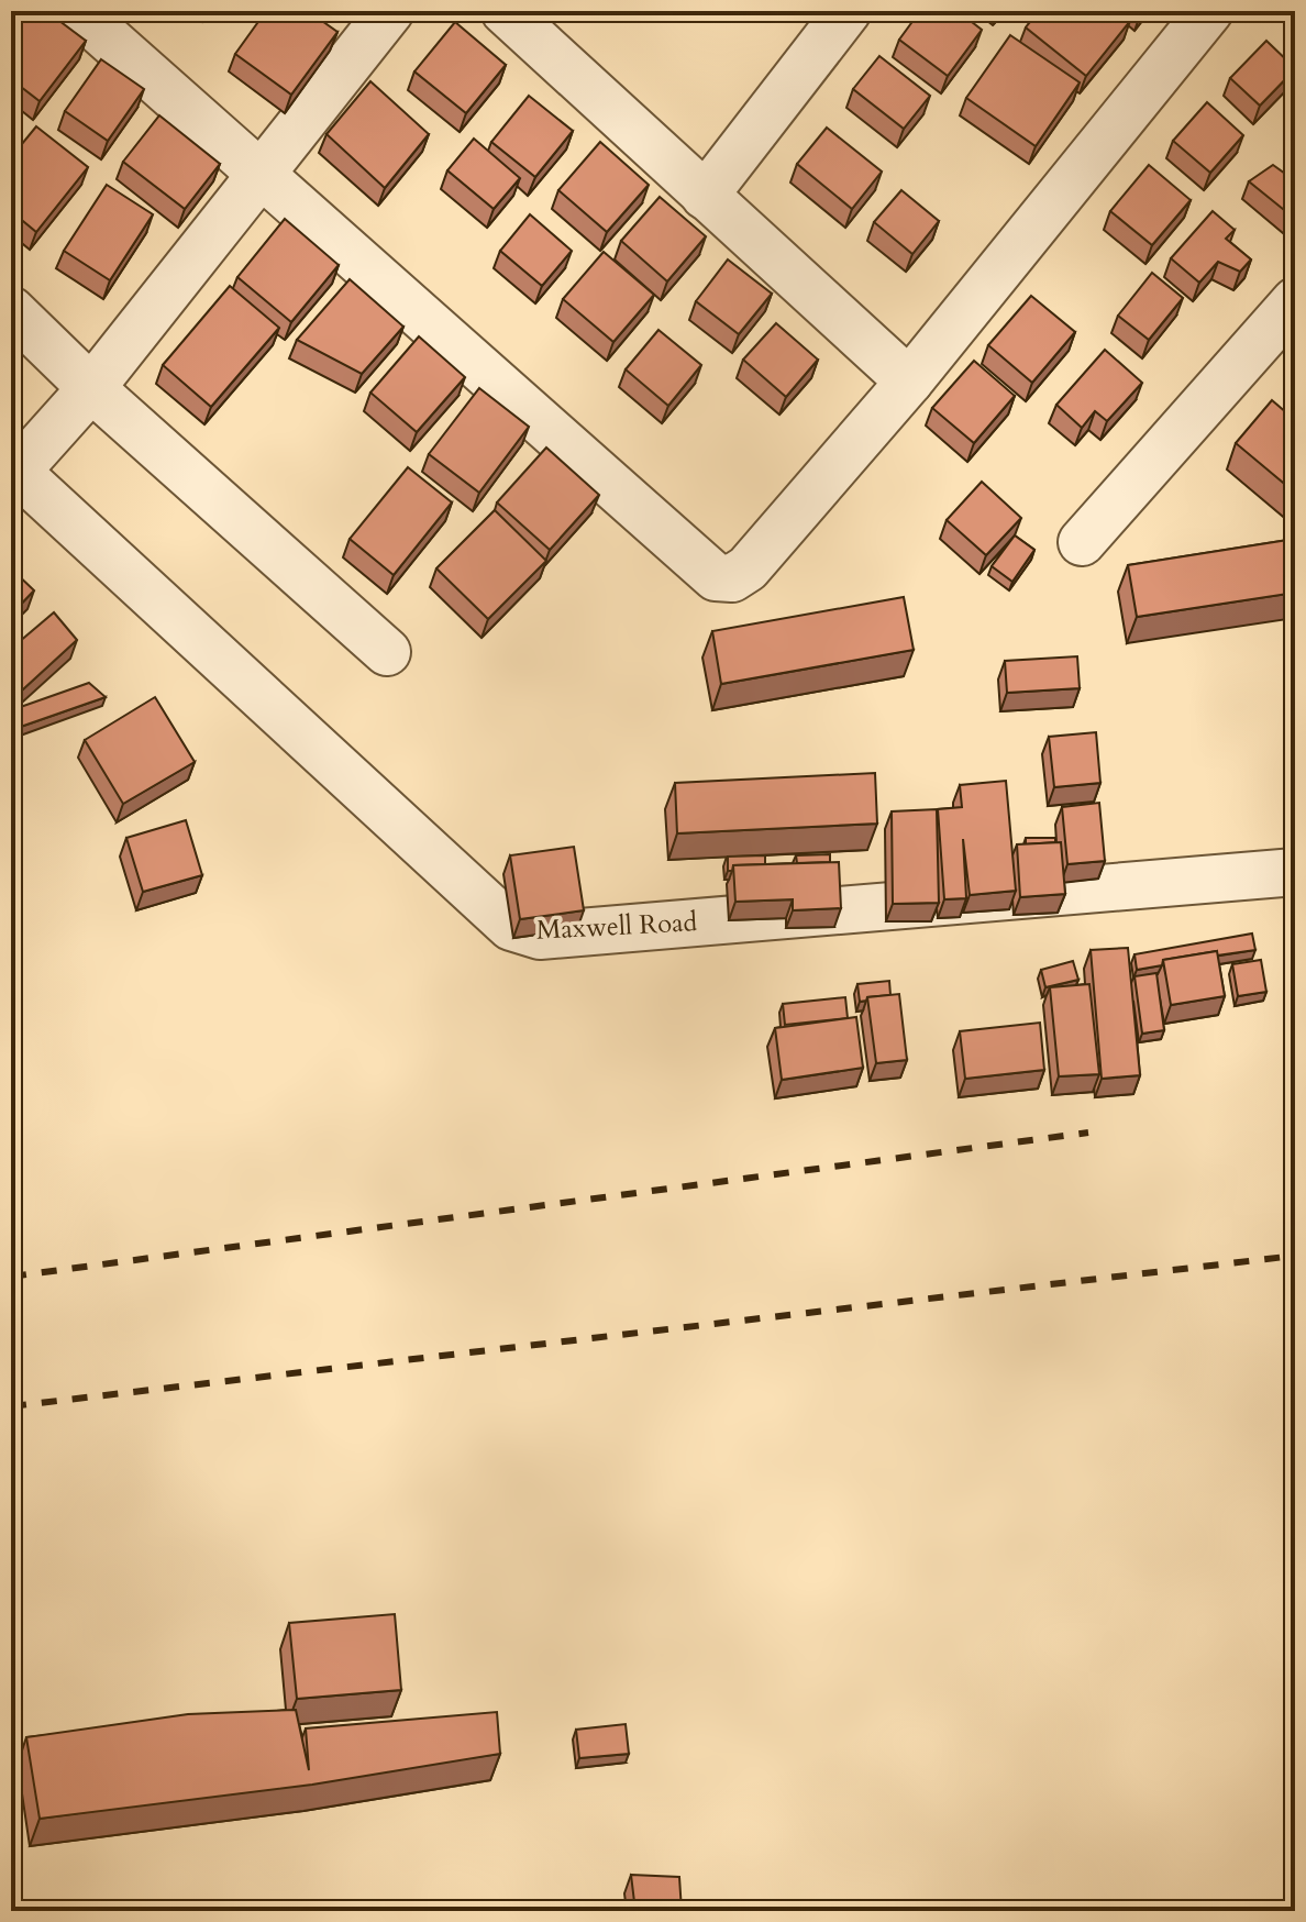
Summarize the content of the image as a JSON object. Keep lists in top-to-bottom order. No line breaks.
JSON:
{"streets":{"street":["Maxwell Road"]}}
